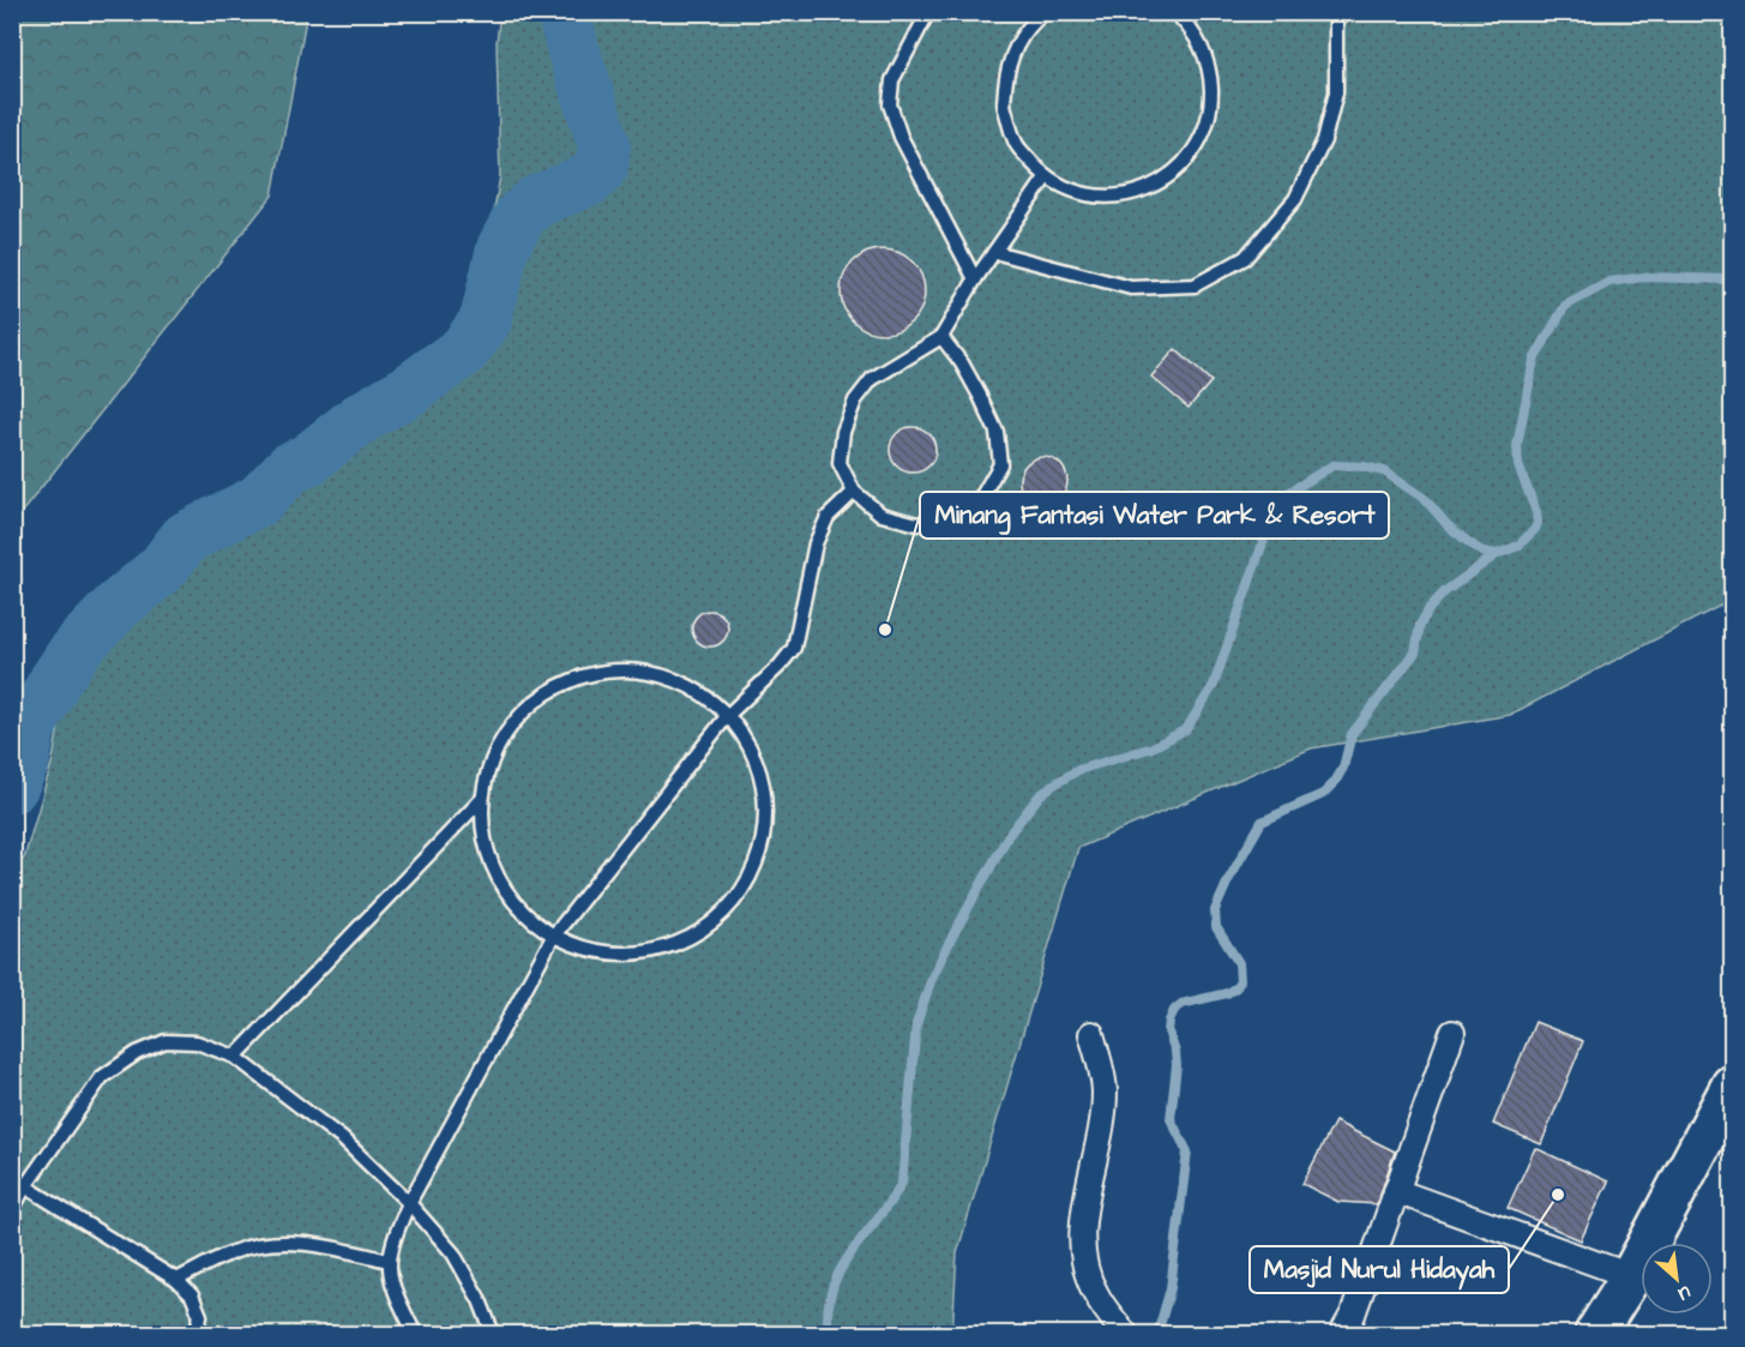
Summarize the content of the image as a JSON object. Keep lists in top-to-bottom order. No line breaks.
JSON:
{"places":["Minang Fantasi Water Park & Resort","Masjid Nurul Hidayah"],"north":"bottom right"}
